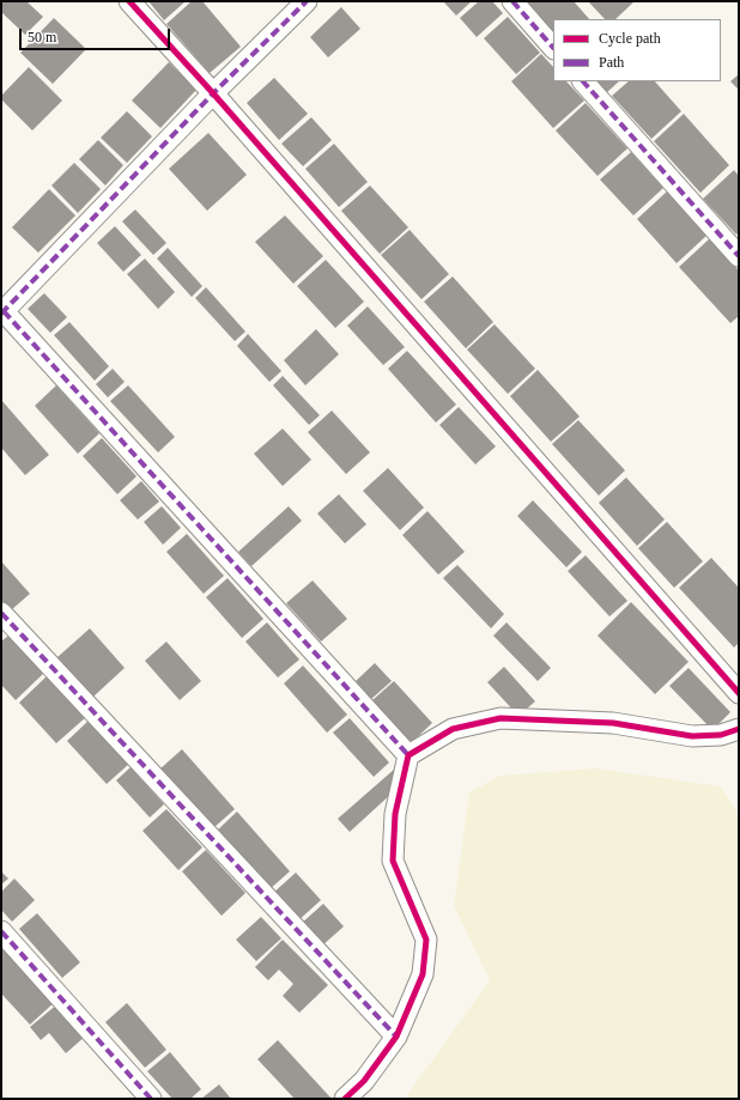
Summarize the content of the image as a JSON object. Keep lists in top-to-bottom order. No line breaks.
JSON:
{"legend":["Cycle path","Path"],"scale_bar":"50 m"}
